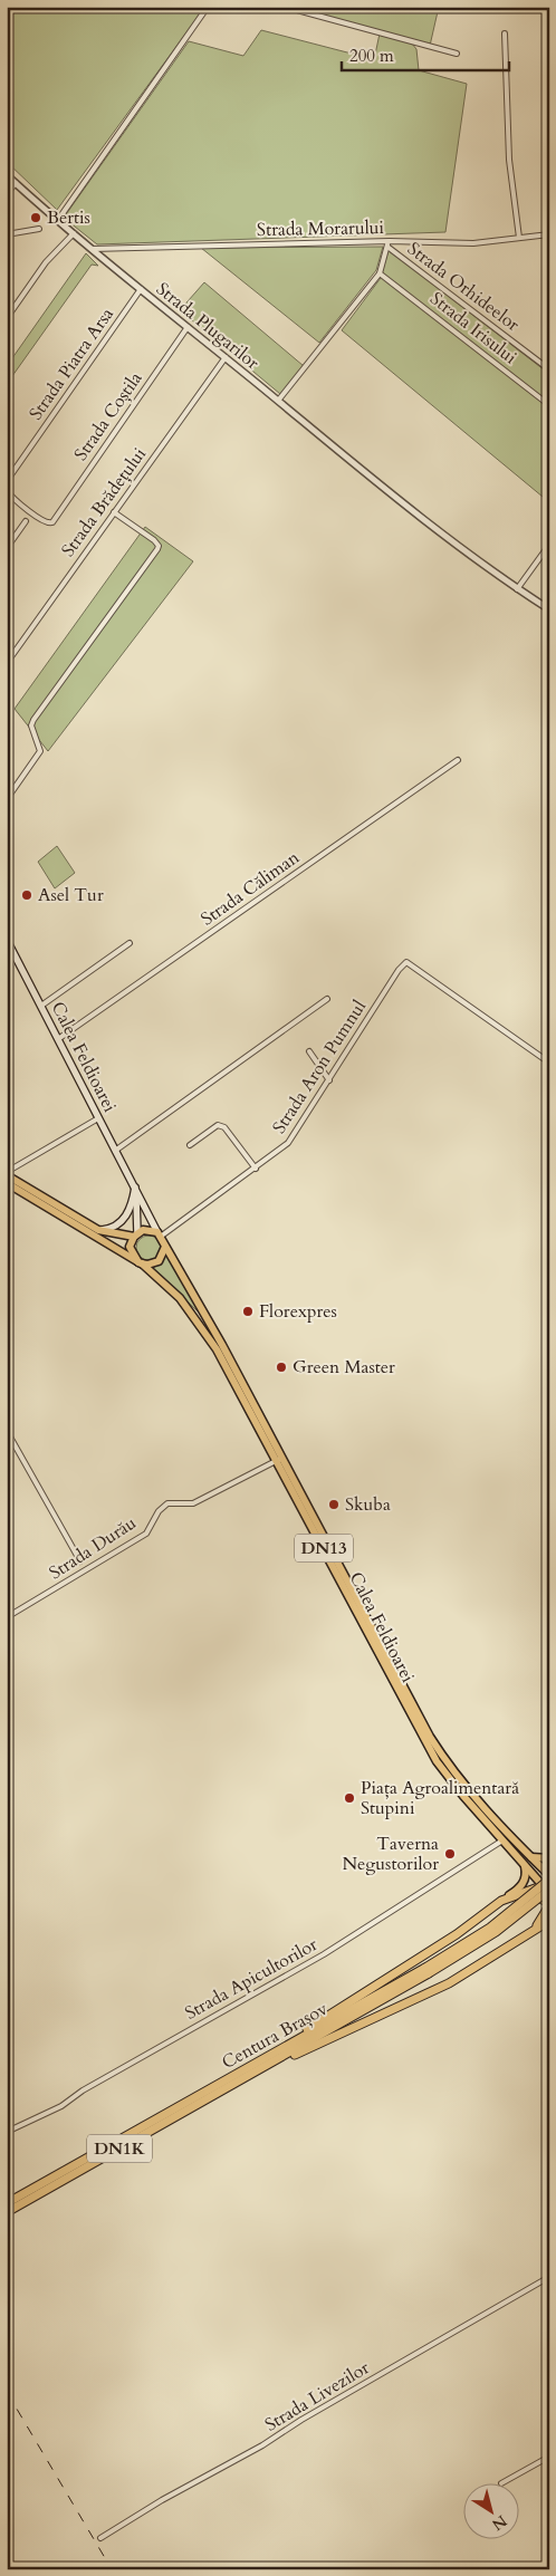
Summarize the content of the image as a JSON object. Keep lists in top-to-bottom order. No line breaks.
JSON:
{"streets":{"highway":["DN13","Centura Brașov","DN1K"],"main road":["Calea Feldioarei"],"street":["Strada Morarului","Strada Orhideelor","Strada Plugarilor","Strada Irisului","Strada Piatra Arsa","Strada Coștila","Strada Brădețului","Strada Căliman","Strada Aron Pumnul","Strada Durău","Strada Apicultorilor","Strada Livezilor"]},"crossings":[["Strada Morarului","Strada Orhideelor"],["Strada Morarului","Strada Plugarilor"],["Strada Plugarilor","Strada Piatra Arsa"],["Strada Plugarilor","Strada Coștila"],["Strada Plugarilor","Strada Brădețului"],["Strada Căliman","Calea Feldioarei"],["Calea Feldioarei","Strada Aron Pumnul"],["Calea Feldioarei","Strada Durău"],["Calea Feldioarei","DN13"],["Calea Feldioarei","Strada Apicultorilor"],["Calea Feldioarei","Centura Brașov"],["Strada Aron Pumnul","DN13"],["Centura Brașov","DN1K"]],"places":["Bertis","Asel Tur","Florexpres","Green Master","Skuba","Piața Agroalimentară Stupini","Taverna Negustorilor"],"scale_bar":"200 m","north":"bottom right"}
